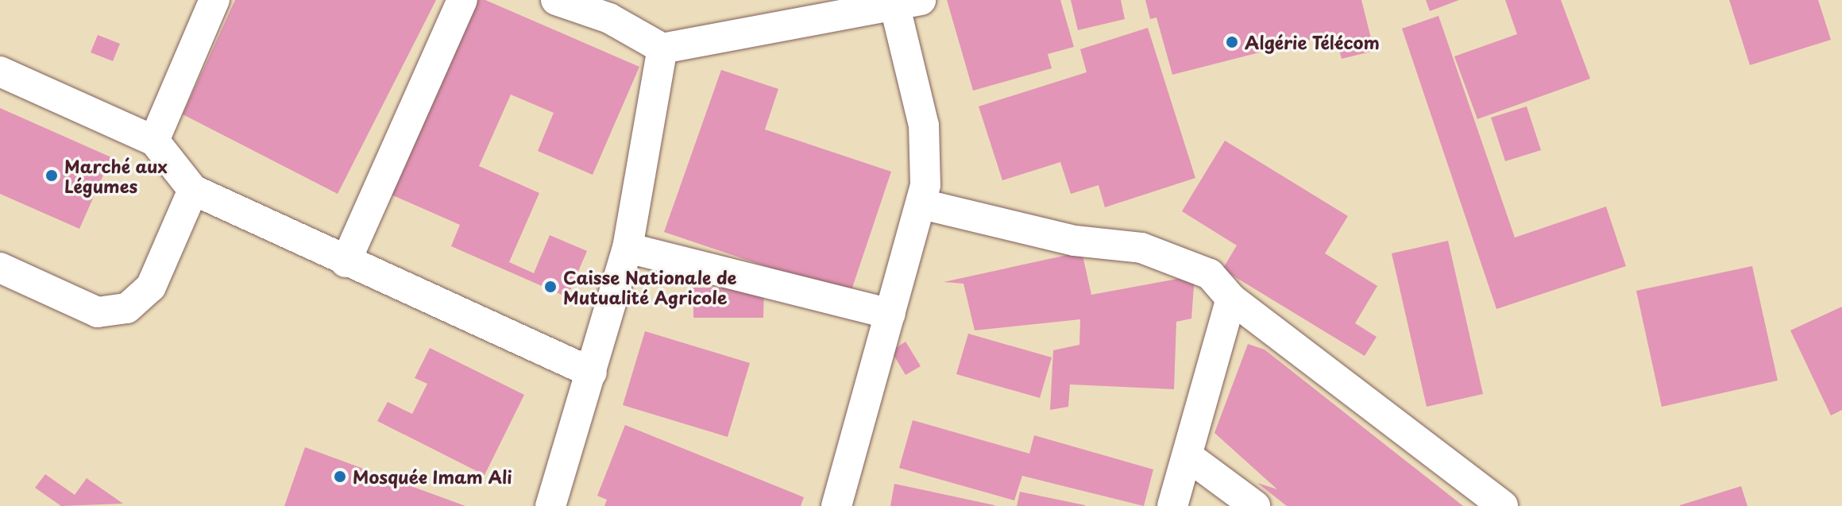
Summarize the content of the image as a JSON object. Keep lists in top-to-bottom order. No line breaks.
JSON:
{"places":["Algérie Télécom","Marché aux Légumes","Caisse Nationale de Mutualité Agricole","Mosquée Imam Ali"]}
